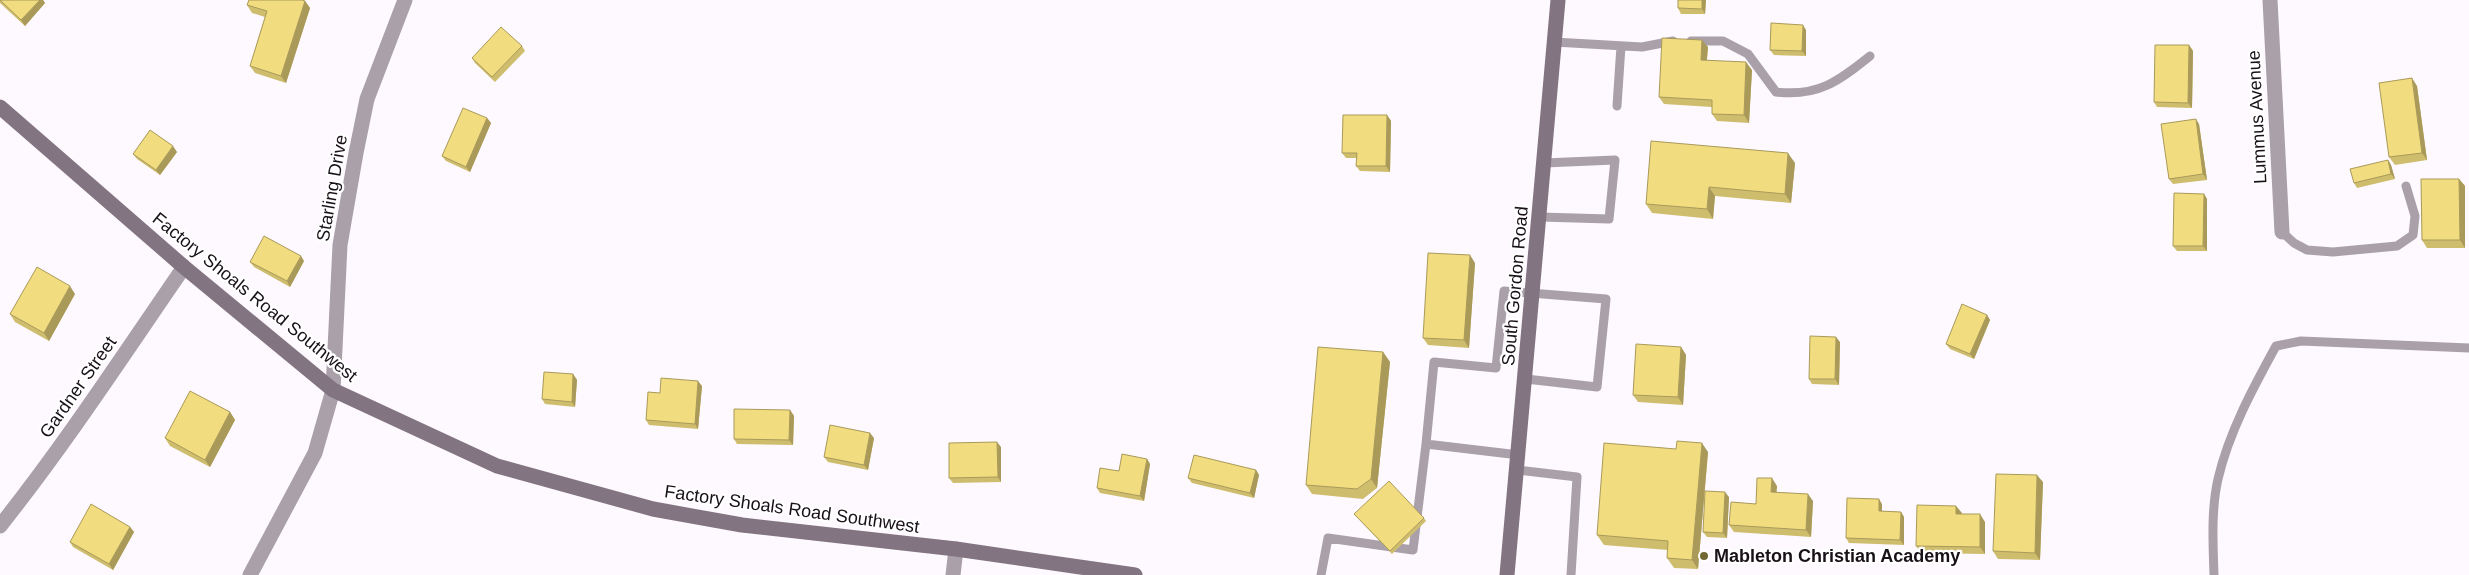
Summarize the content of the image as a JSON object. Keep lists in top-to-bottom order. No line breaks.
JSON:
{"streets":{"street":["Lummus Avenue","Starling Drive","South Gordon Road","Factory Shoals Road Southwest","Gardner Street"]},"crossings":[["Starling Drive","Factory Shoals Road Southwest"],["Factory Shoals Road Southwest","Gardner Street"]],"places":["Mableton Christian Academy"]}
